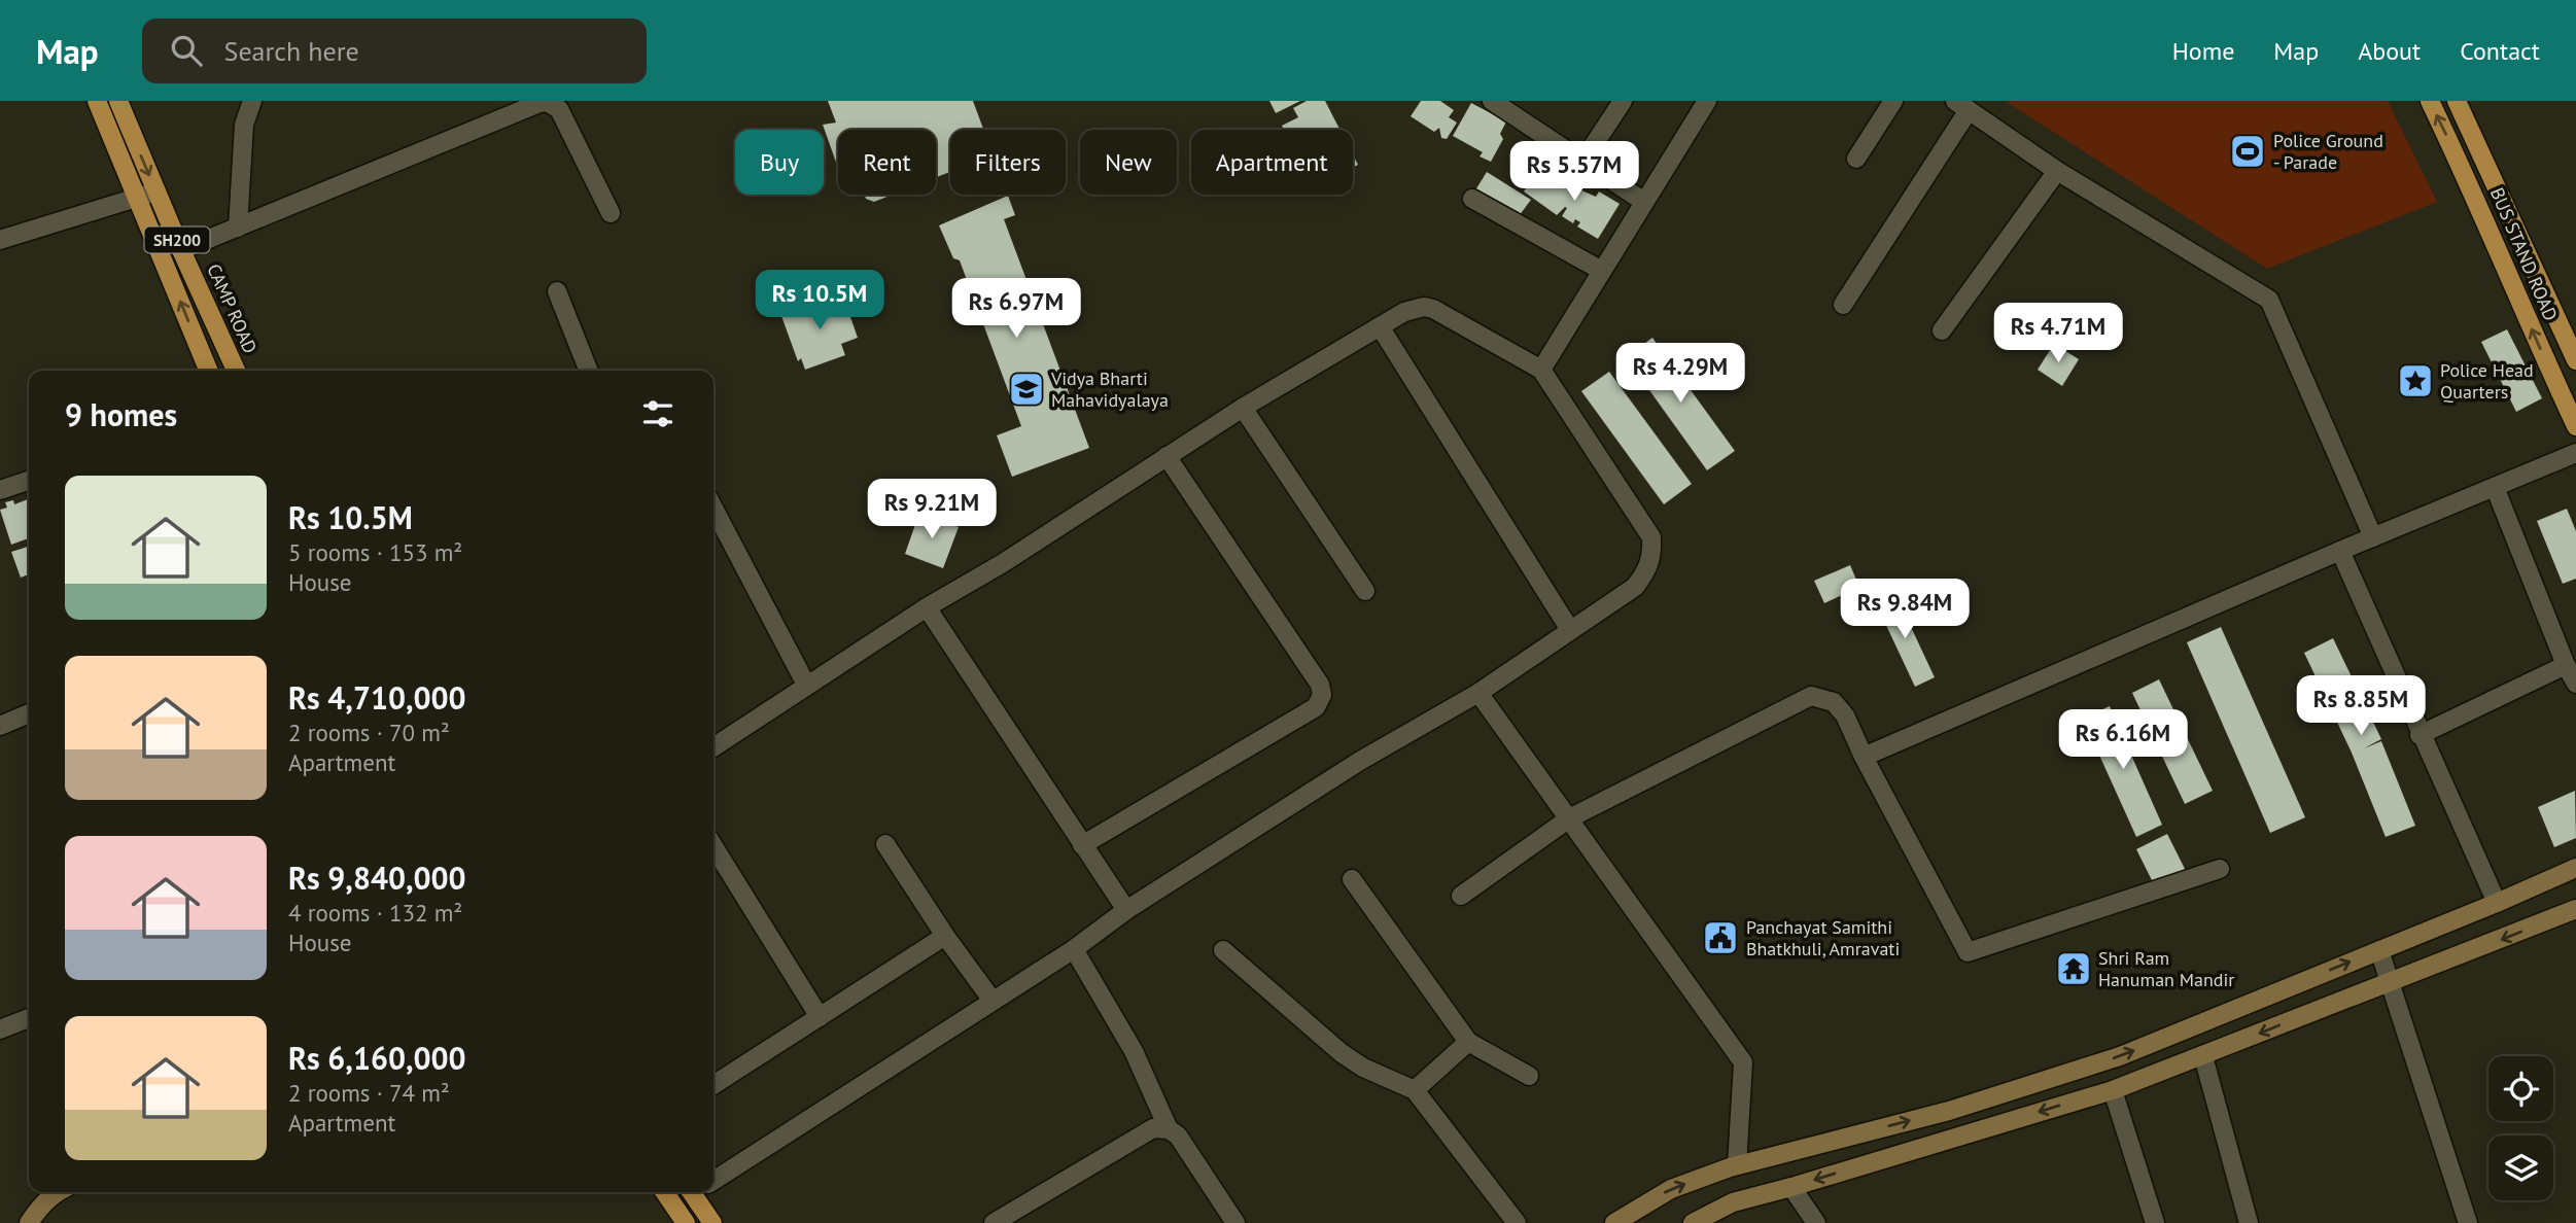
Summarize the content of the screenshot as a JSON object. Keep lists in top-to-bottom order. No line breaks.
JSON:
{"streets":{"main road":["SH200","BUS STAND ROAD","CAMP ROAD"]},"places":{"sports":["Police Ground - Parade"],"place":["Police Head Quarters"],"school or university":["Vidya Bharti Mahavidyalaya"],"public building":["Panchayat Samithi Bhatkhuli, Amravati"],"temple":["Shri Ram Hanuman Mandir"]},"page":{"header":"Map","search":"Search here","nav":["Home","Map","About","Contact"],"chip":["Buy","Rent","Filters","New","Apartment"],"price":["Rs 5.57M","Rs 10.5M","Rs 6.97M","Rs 4.71M","Rs 4.29M","Rs 9.21M","Rs 9.84M","Rs 8.85M","Rs 6.16M"],"heading":"9 homes","list":[{"name":"Rs 10.5M","note":"5 rooms · 153 m² · House"},{"name":"Rs 4,710,000","note":"2 rooms · 70 m² · Apartment"},{"name":"Rs 9,840,000","note":"4 rooms · 132 m² · House"},{"name":"Rs 6,160,000","note":"2 rooms · 74 m² · Apartment"}]}}
